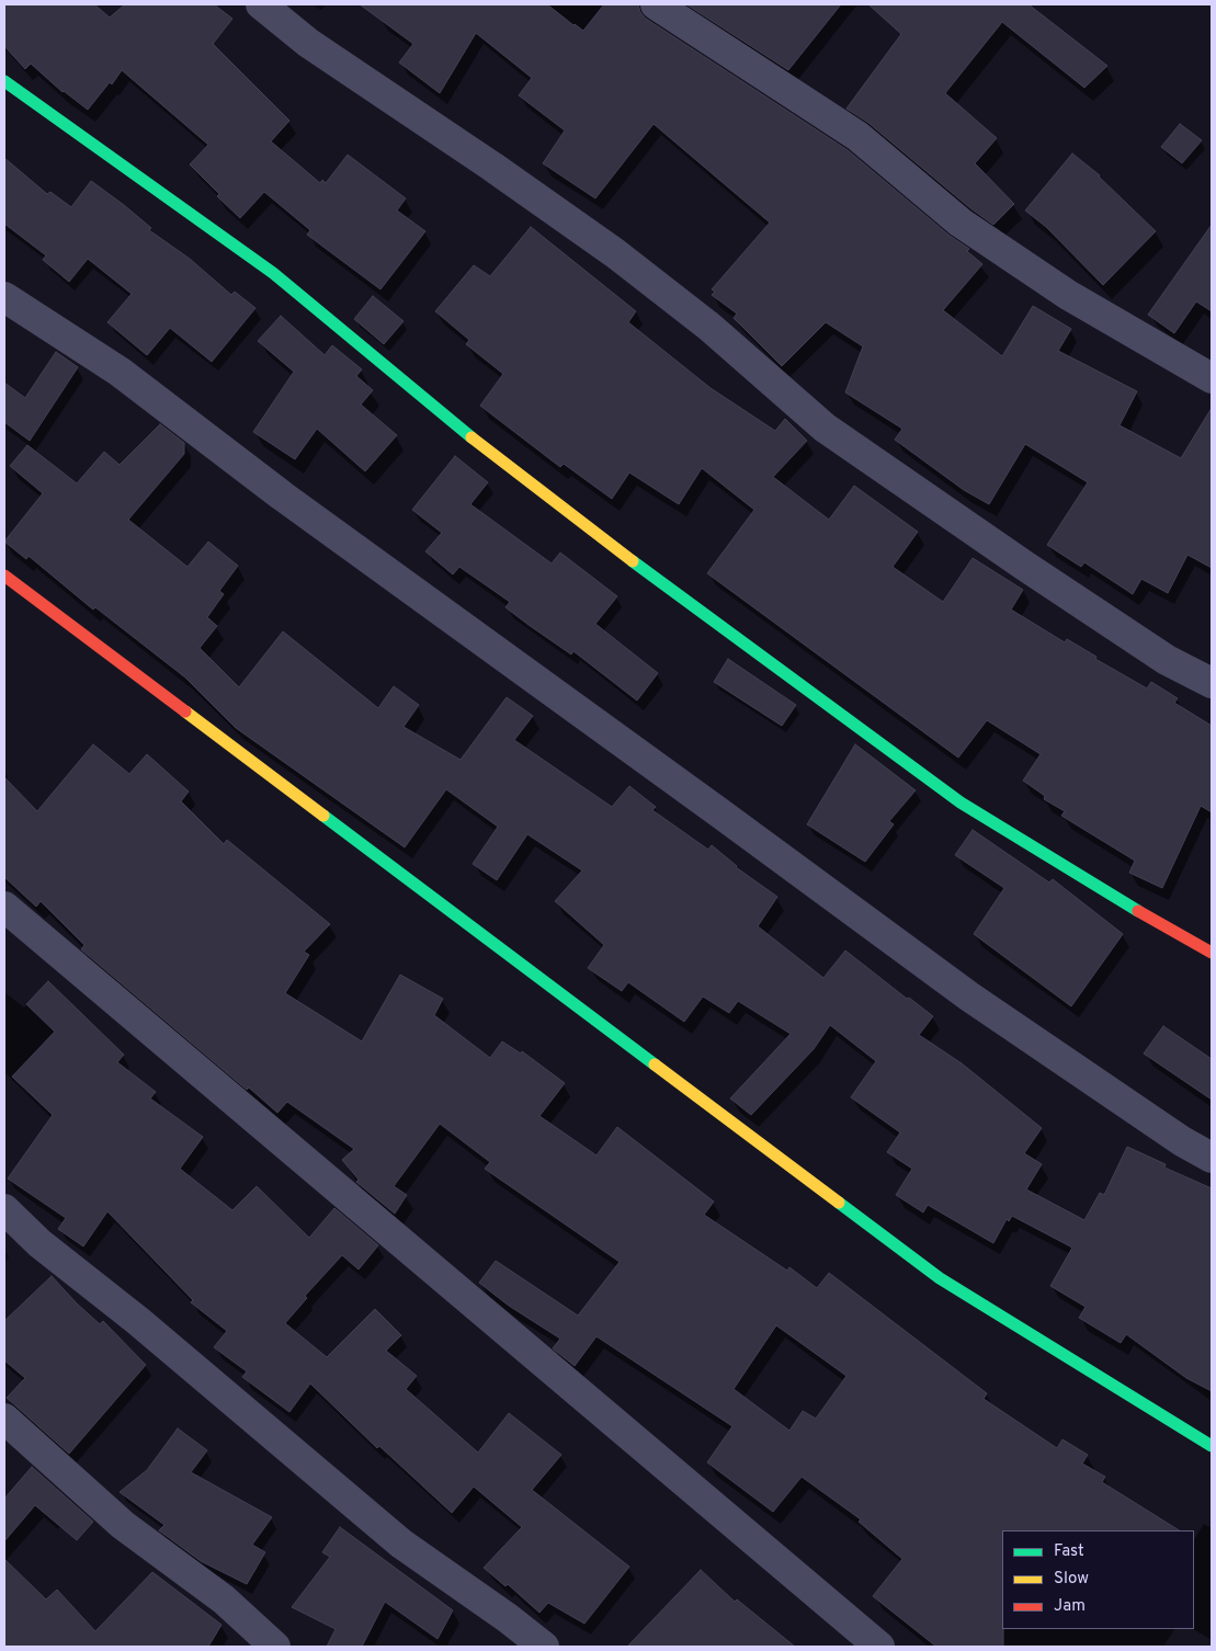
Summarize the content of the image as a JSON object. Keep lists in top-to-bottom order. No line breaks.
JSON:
{"legend":["Fast","Slow","Jam"]}
